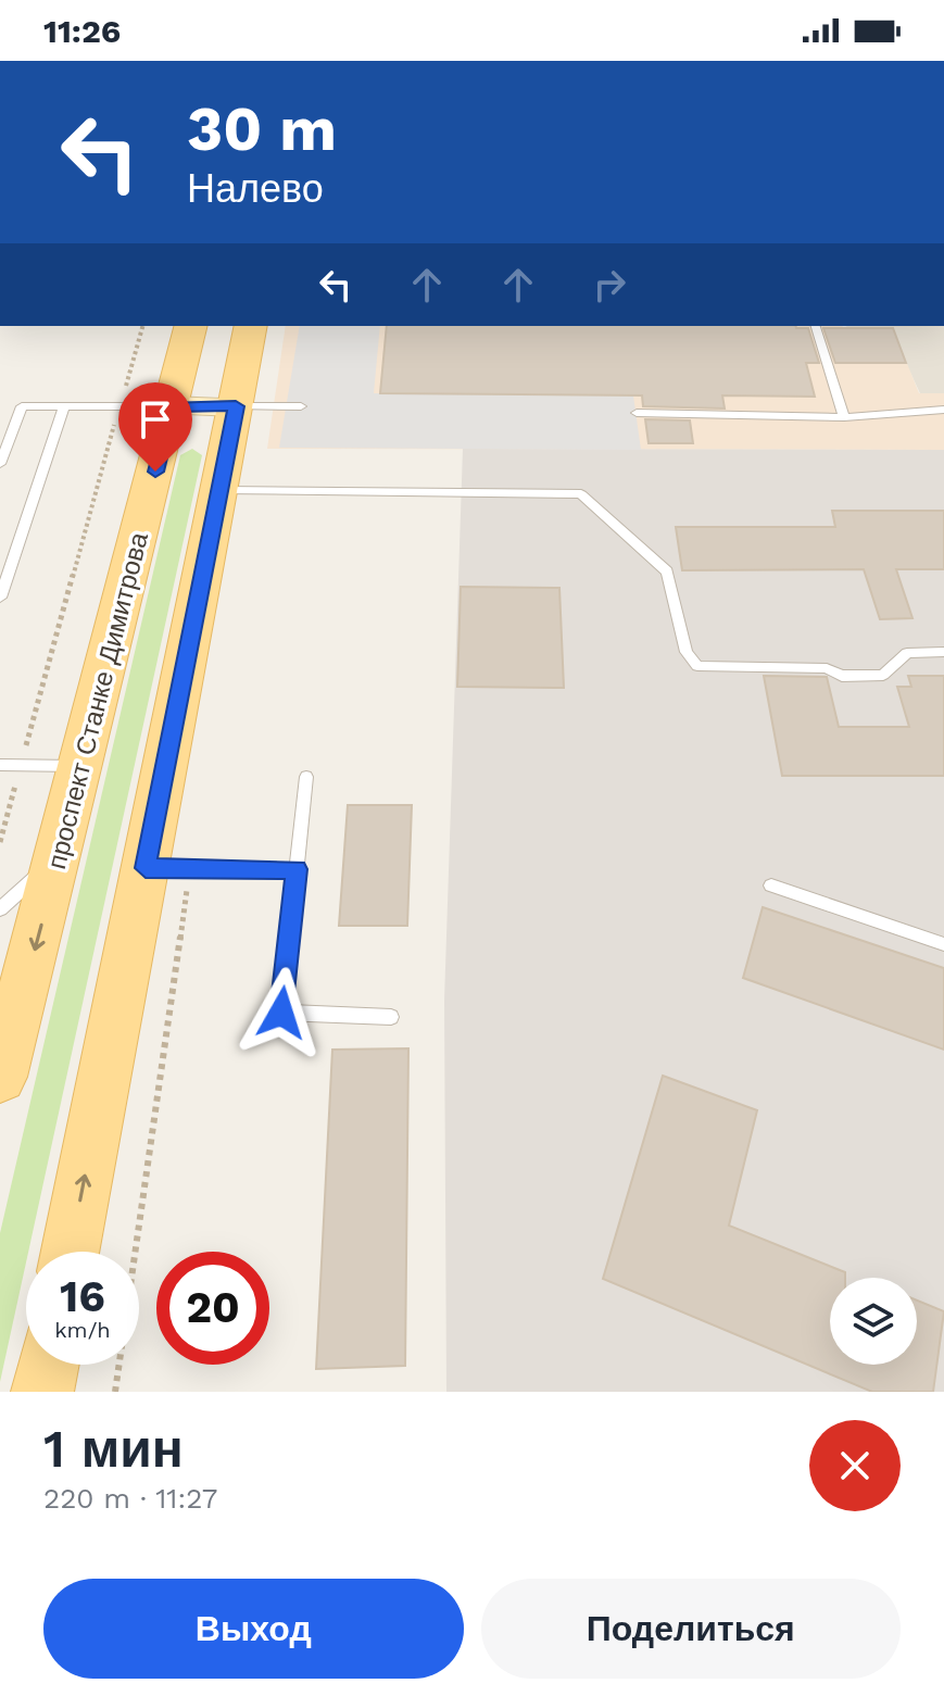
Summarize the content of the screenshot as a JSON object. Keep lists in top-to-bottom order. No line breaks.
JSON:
{"streets":{"main road":["проспект Станке Димитрова"]},"page":{"status":"11:26","turn":["30 m","Налево"],"speed":"16 km/h","limit":"20","heading":["1 мин","220 m · 11:27"],"buttons":["Выход","Поделиться"]}}
